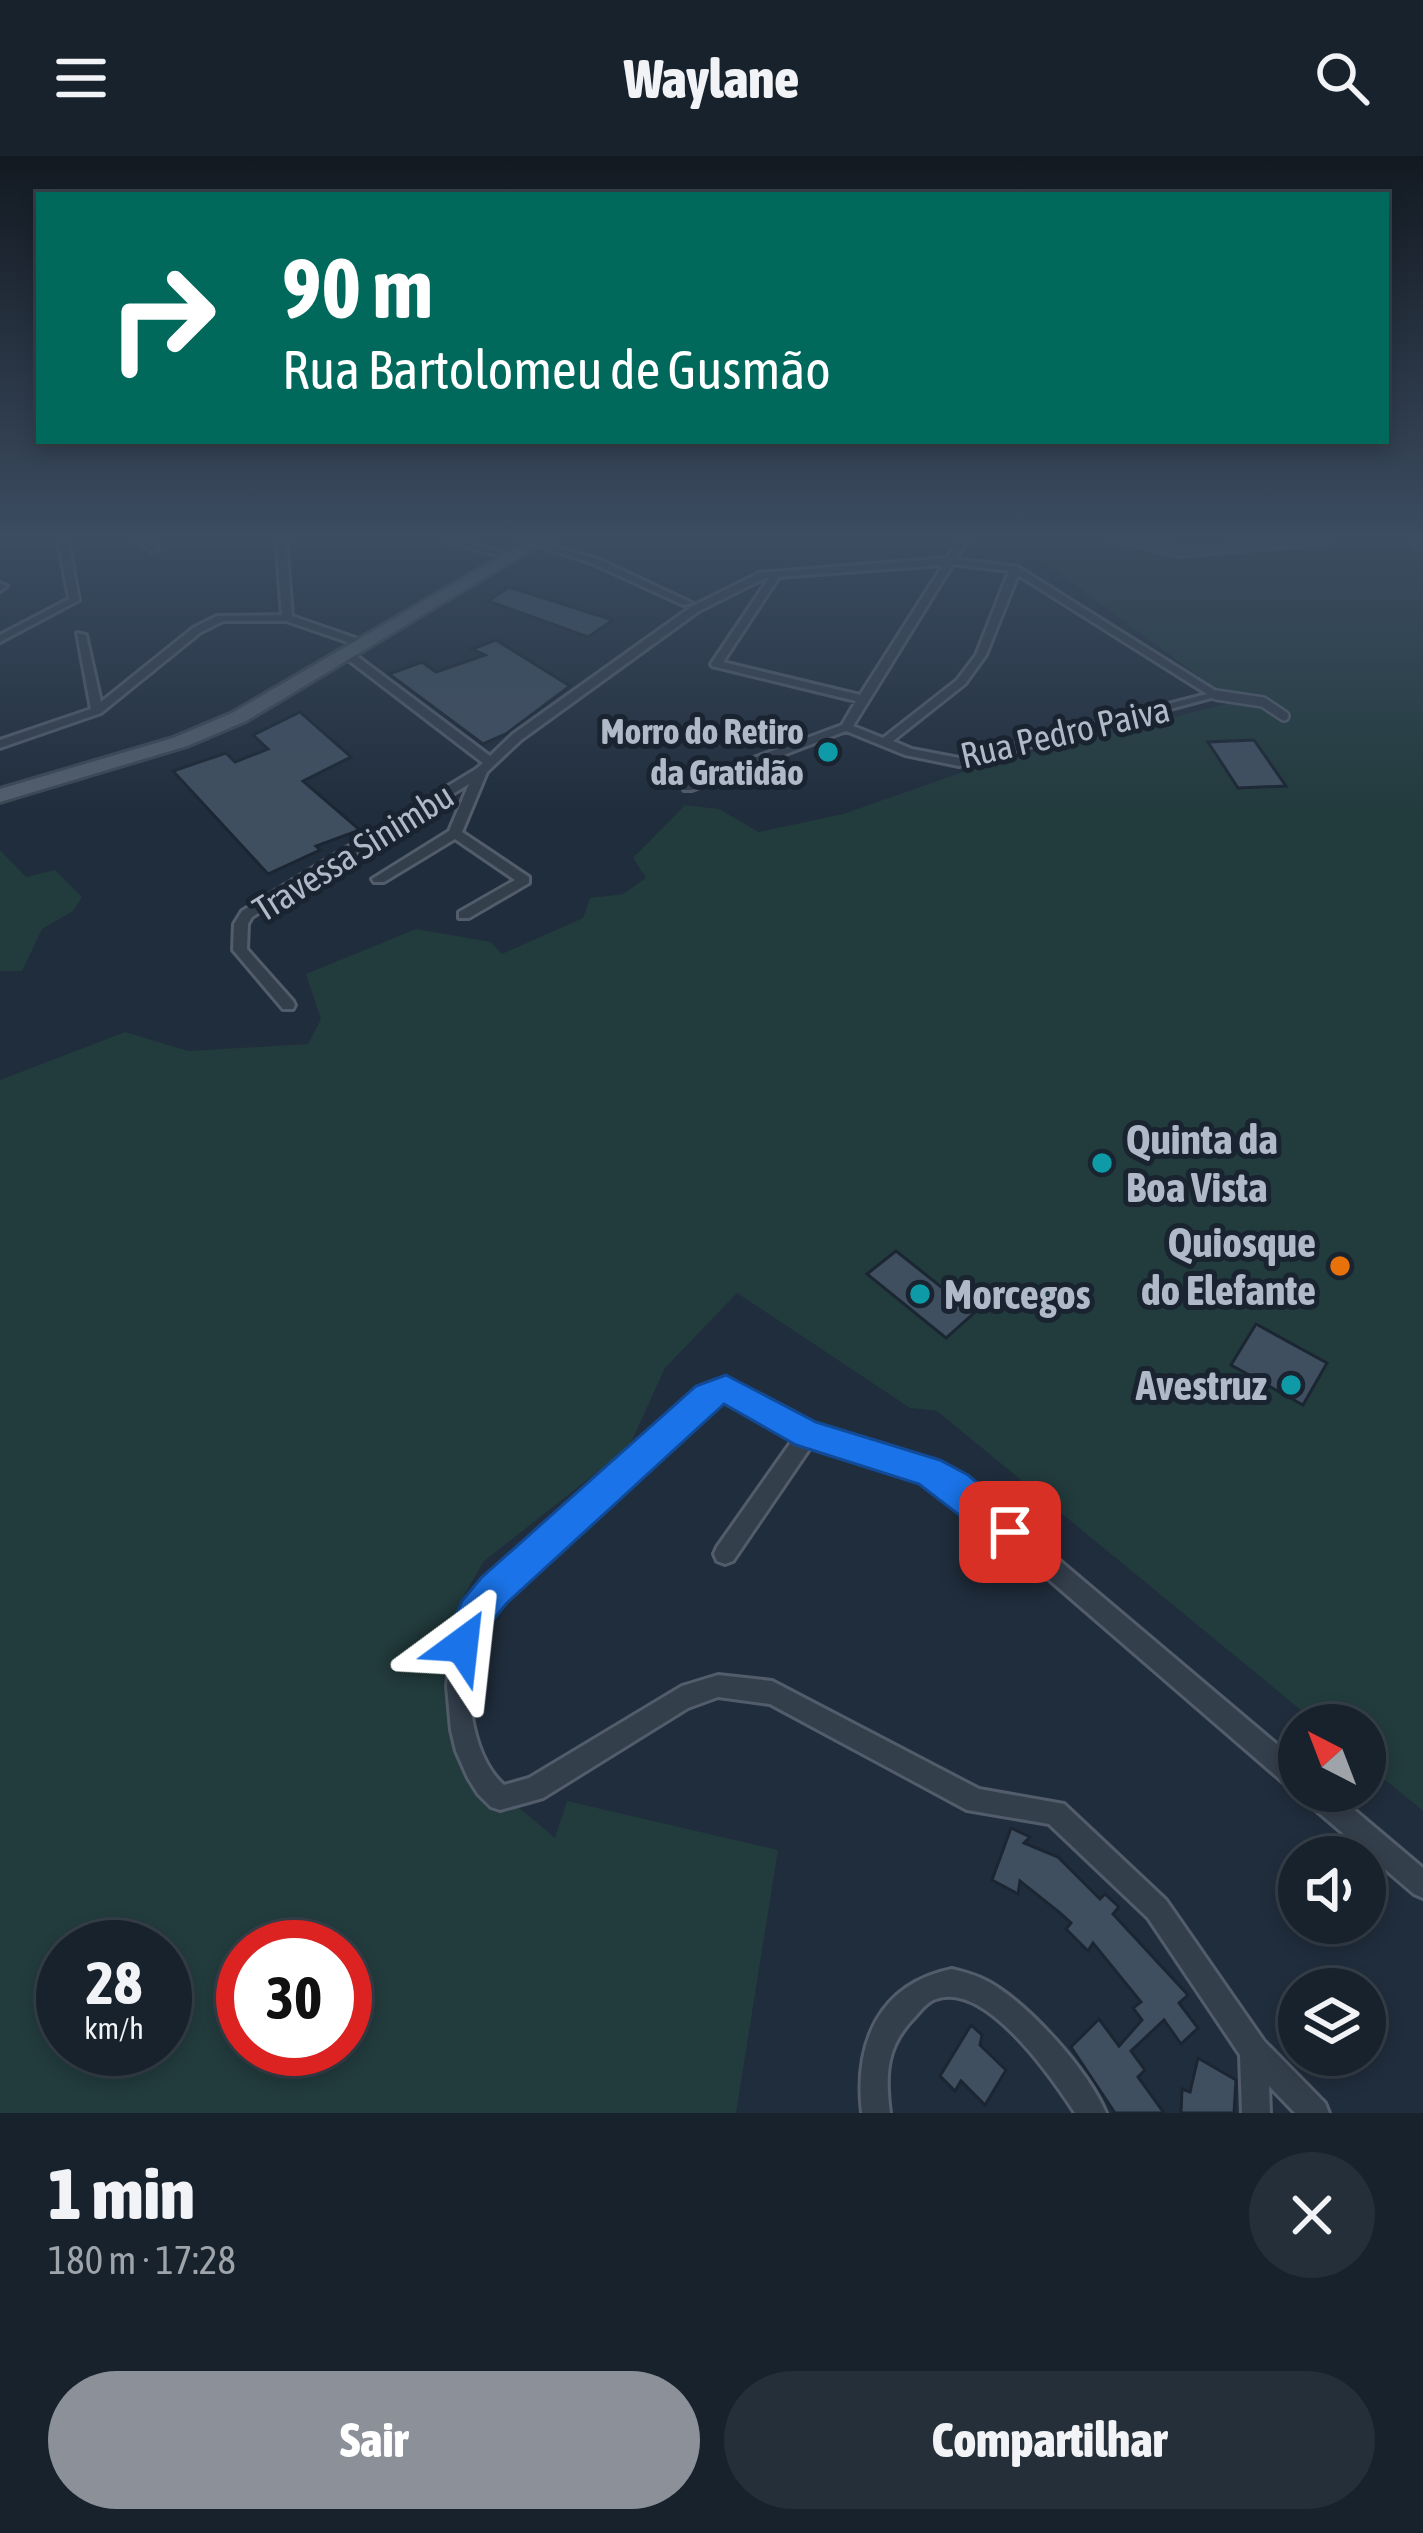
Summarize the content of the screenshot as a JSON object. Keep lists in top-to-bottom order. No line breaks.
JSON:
{"streets":{"street":["Rua Pedro Paiva","Travessa Sinimbu"]},"places":["Morro do Retiro da Gratidão","Quinta da Boa Vista","Quiosque do Elefante","Morcegos","Avestruz"],"north":"top left","page":{"header":"Waylane","turn":["90 m","Rua Bartolomeu de Gusmão"],"speed":"28 km/h","limit":"30","heading":["1 min","180 m · 17:28"],"buttons":["Sair","Compartilhar"]}}
